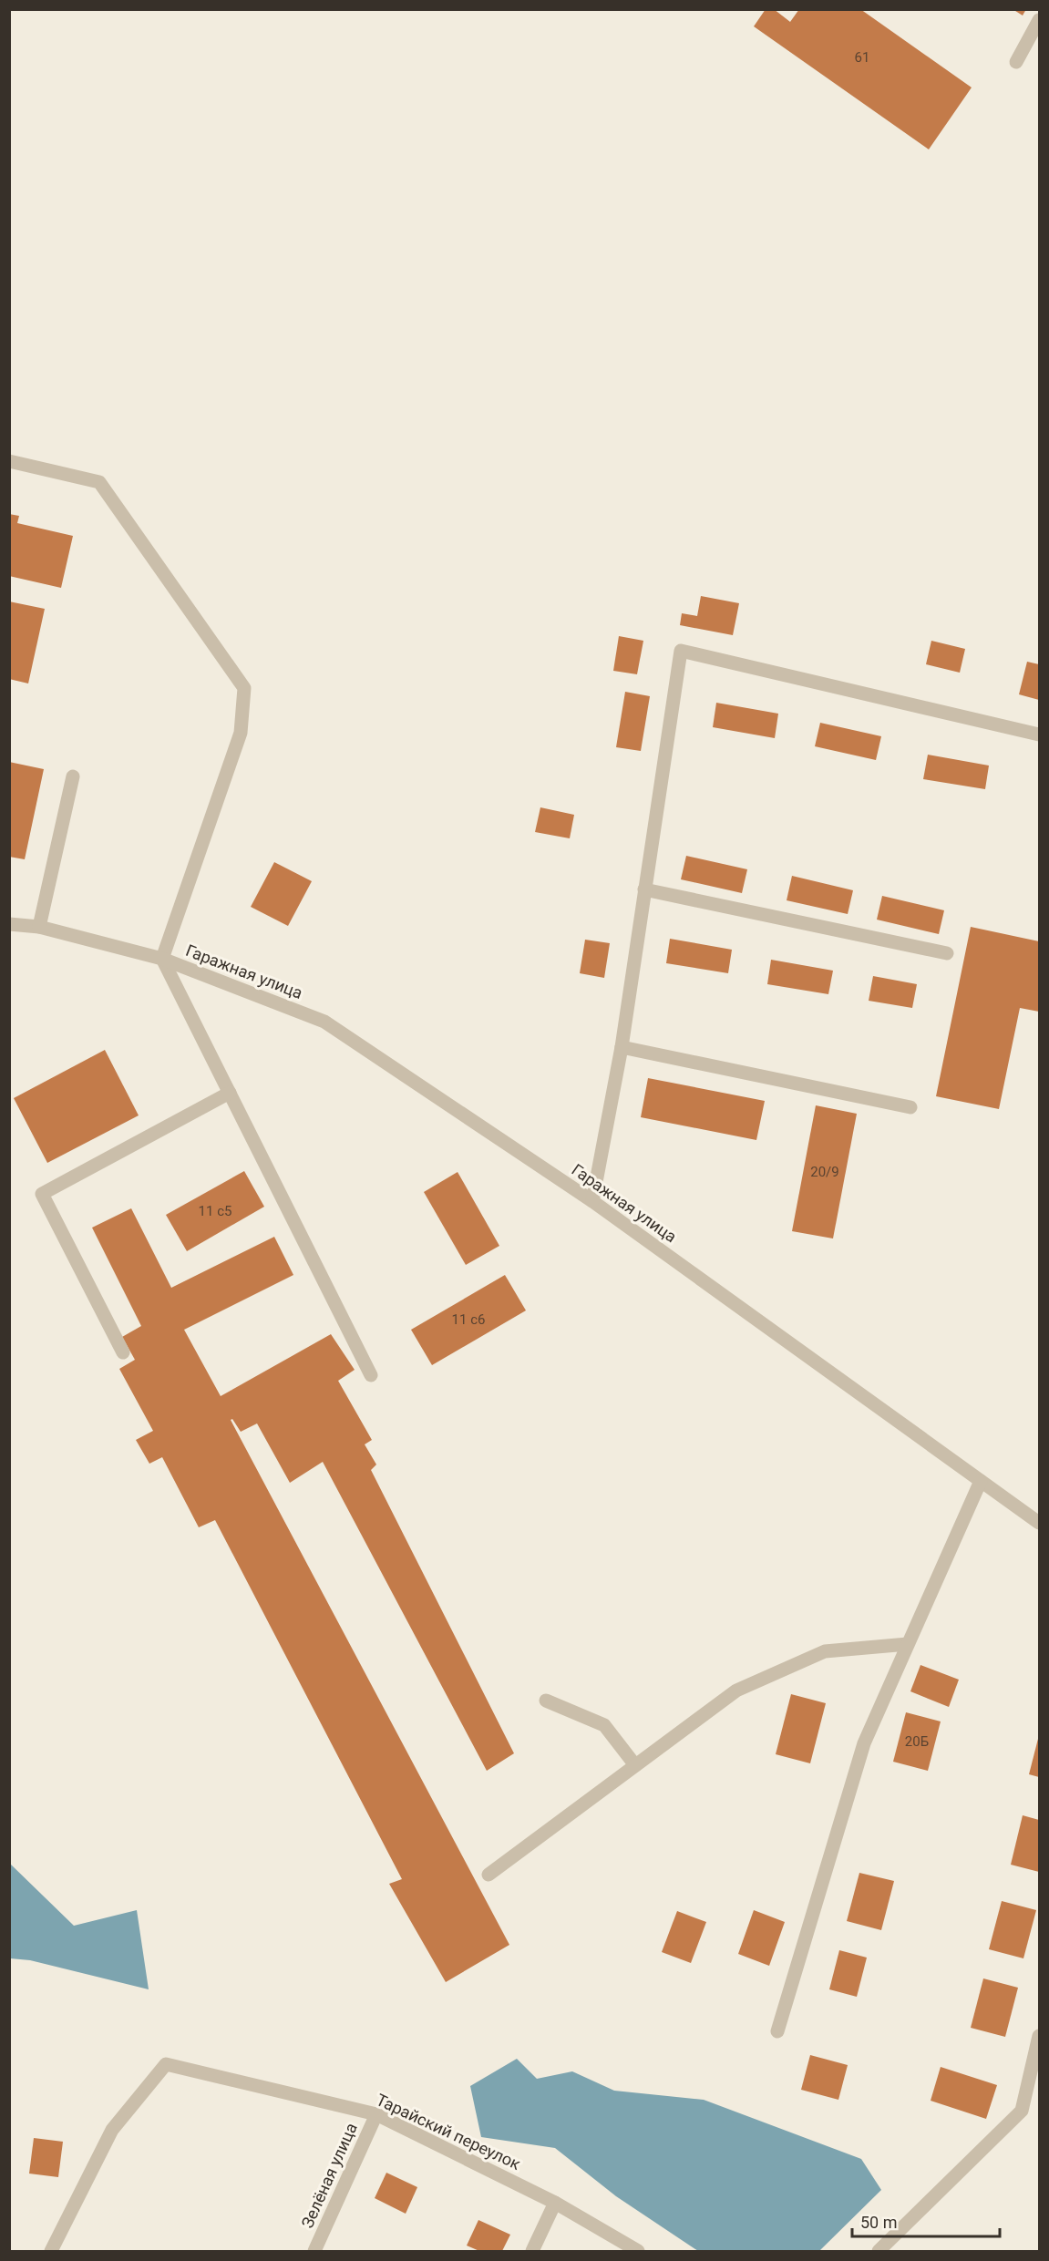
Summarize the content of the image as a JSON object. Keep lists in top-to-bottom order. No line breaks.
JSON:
{"streets":{"street":["Гаражная улица","Тарайский переулок","Зелёная улица"]},"crossings":[["Тарайский переулок","Зелёная улица"]],"house_numbers":["61","20/9","11 с5","11 с6","20Б"],"scale_bar":"50 m"}
